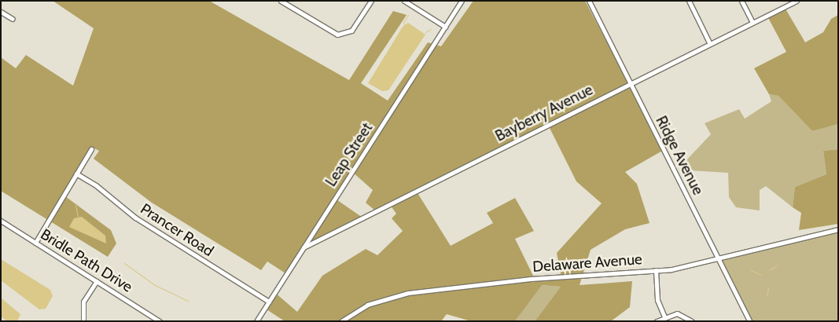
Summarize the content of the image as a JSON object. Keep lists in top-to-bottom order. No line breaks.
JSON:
{"streets":{"street":["Bayberry Avenue","Leap Street","Ridge Avenue","Prancer Road","Bridle Path Drive","Delaware Avenue"]},"crossings":[["Bayberry Avenue","Leap Street"],["Bayberry Avenue","Ridge Avenue"],["Leap Street","Prancer Road"],["Ridge Avenue","Delaware Avenue"]]}
